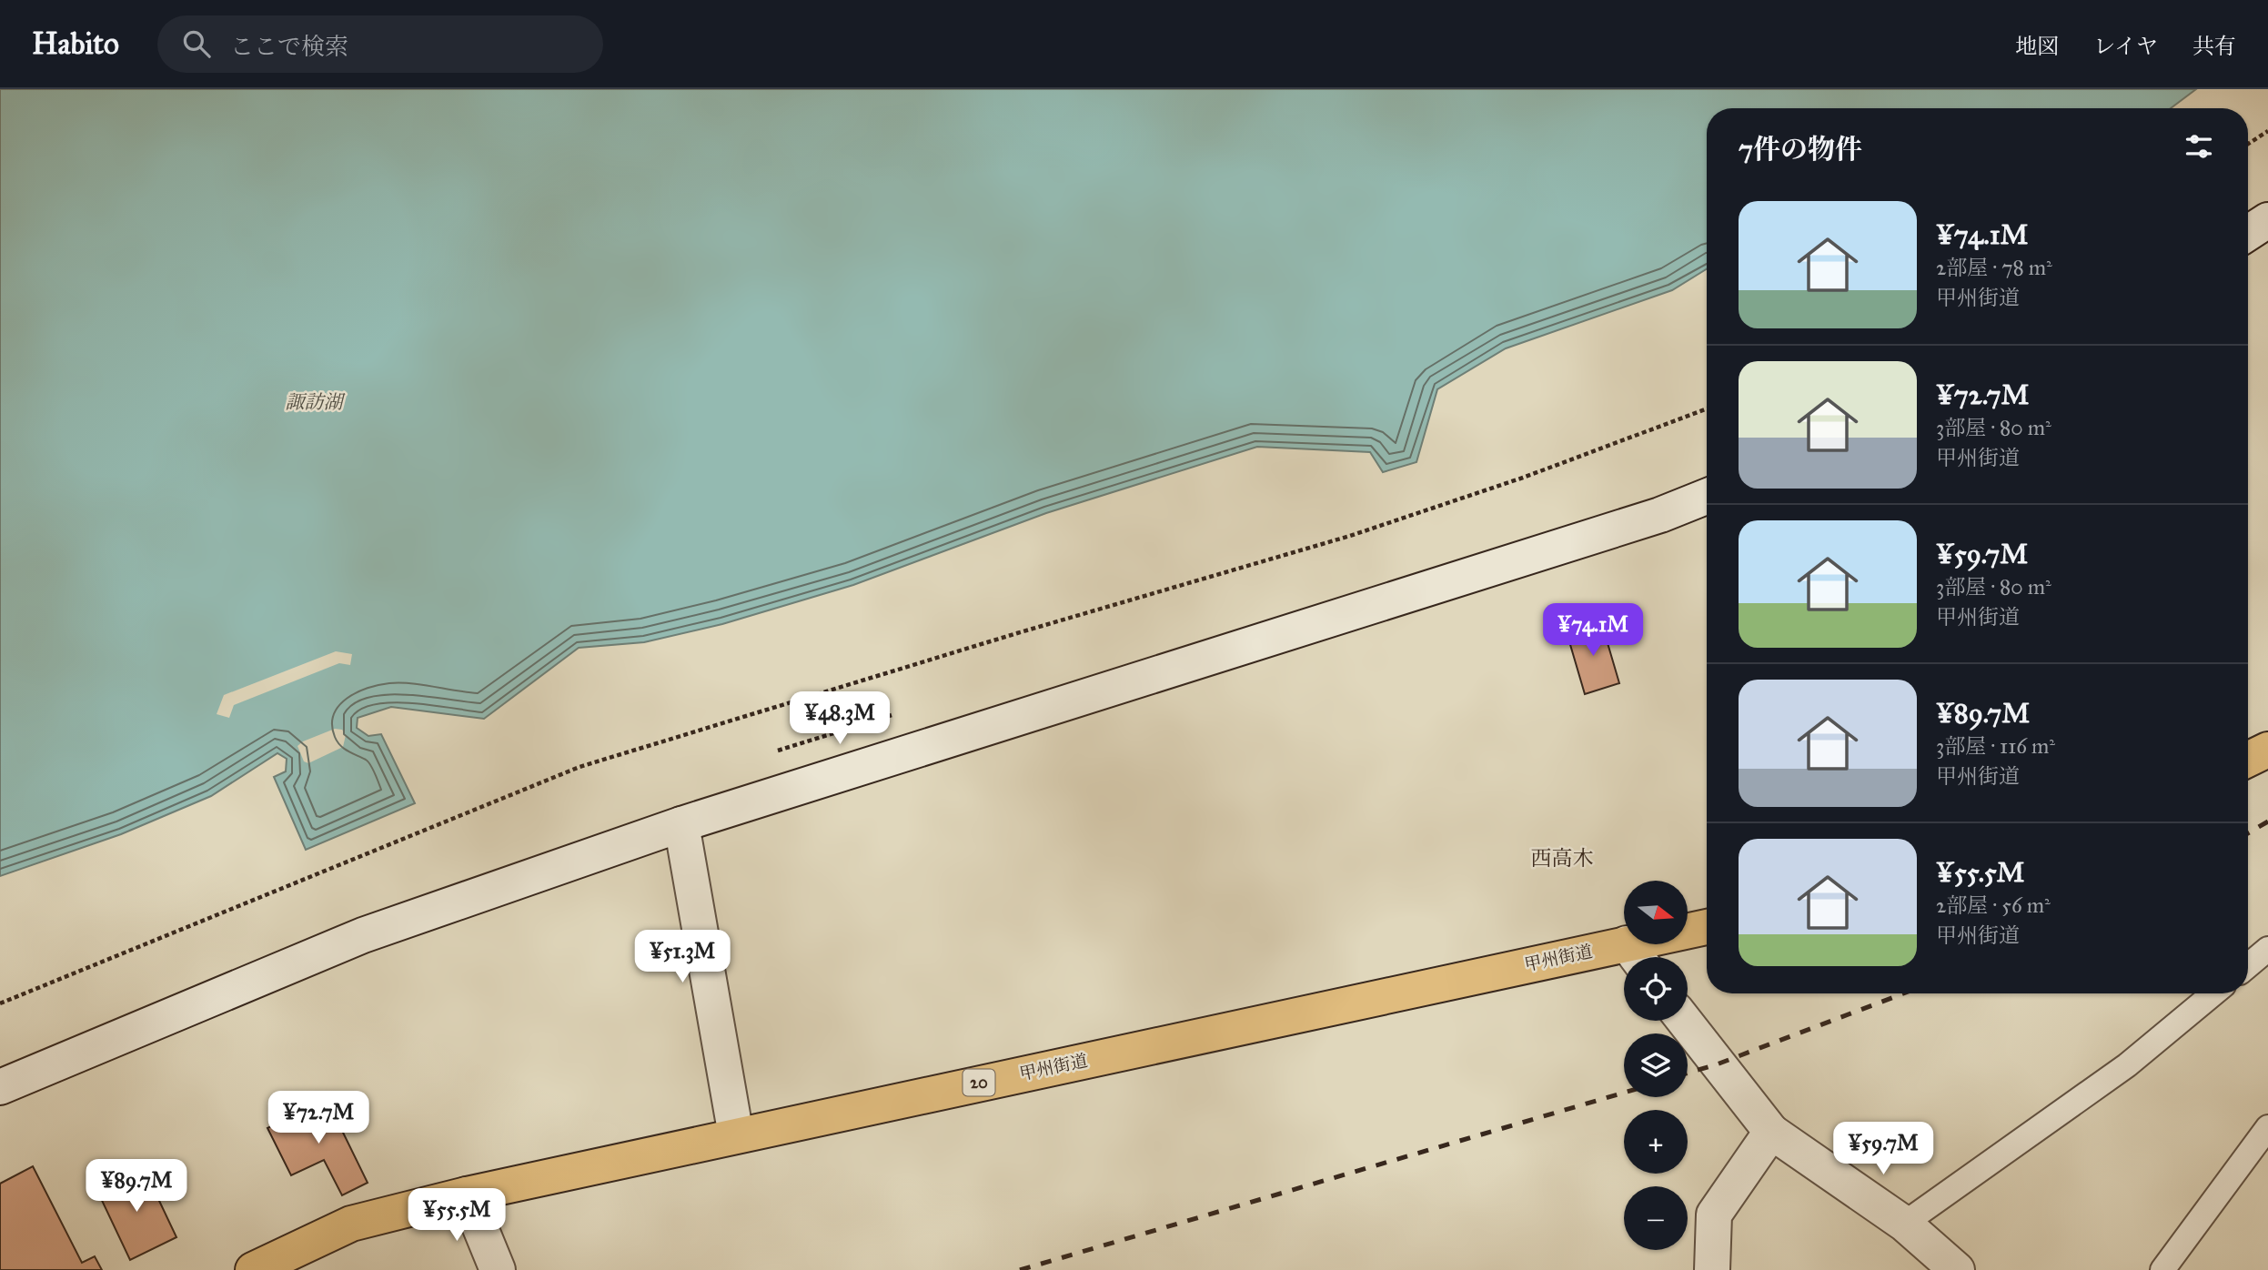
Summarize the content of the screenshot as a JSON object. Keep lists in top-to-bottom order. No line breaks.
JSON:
{"streets":{"highway":["甲州街道","20"]},"districts":["西高木"],"water":["諏訪湖"],"north":"right","page":{"header":"Habito","search":"ここで検索","nav":["地図","レイヤ","共有"],"heading":"7件の物件","list":[{"name":"¥74.1M","note":"2部屋 · 78 m² · 甲州街道"},{"name":"¥72.7M","note":"3部屋 · 80 m² · 甲州街道"},{"name":"¥59.7M","note":"3部屋 · 80 m² · 甲州街道"},{"name":"¥89.7M","note":"3部屋 · 116 m² · 甲州街道"},{"name":"¥55.5M","note":"2部屋 · 56 m² · 甲州街道"}],"price":["¥74.1M","¥48.3M","¥51.3M","¥72.7M","¥59.7M","¥89.7M","¥55.5M"],"map_buttons":["+","−"]}}
